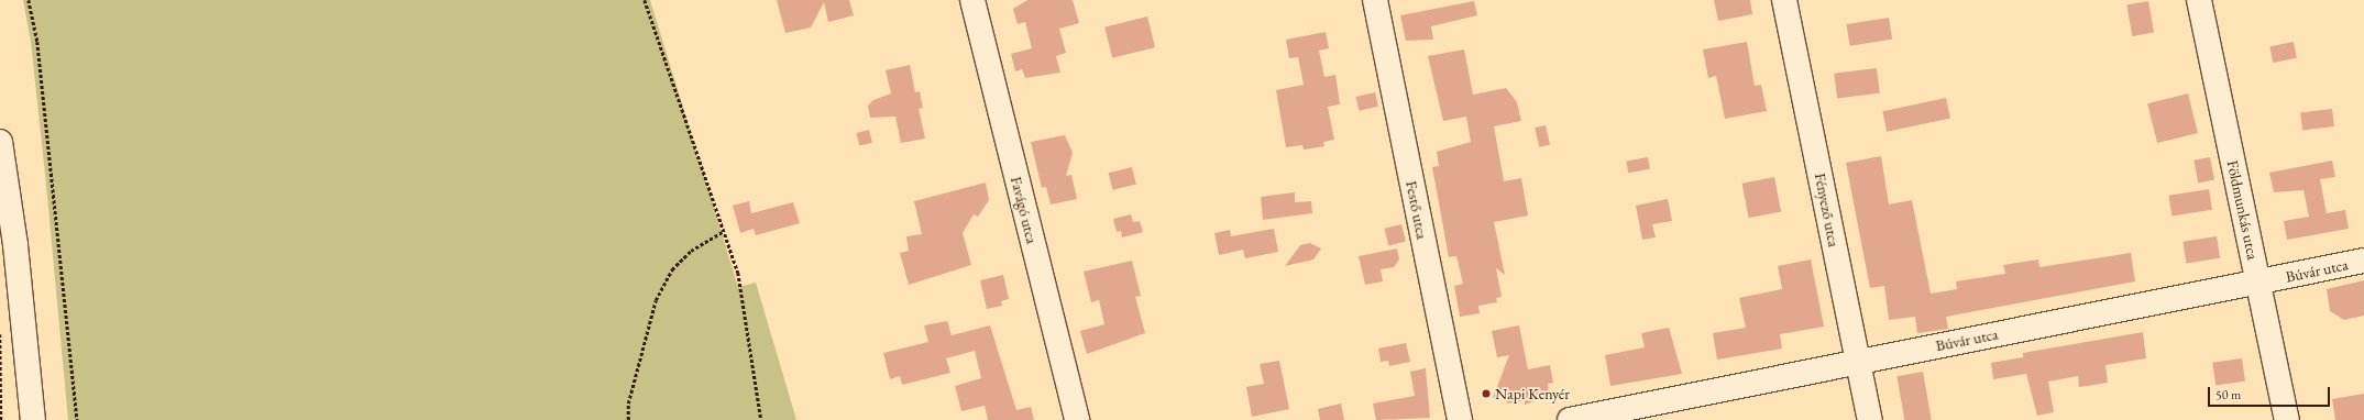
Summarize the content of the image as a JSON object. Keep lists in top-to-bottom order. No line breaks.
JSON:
{"streets":{"street":["Favágó utca","Festő utca","Fényező utca","Földmunkás utca","Búvár utca"]},"crossings":[["Fényező utca","Búvár utca"],["Földmunkás utca","Búvár utca"]],"places":["Napi Kenyér"],"scale_bar":"50 m"}
